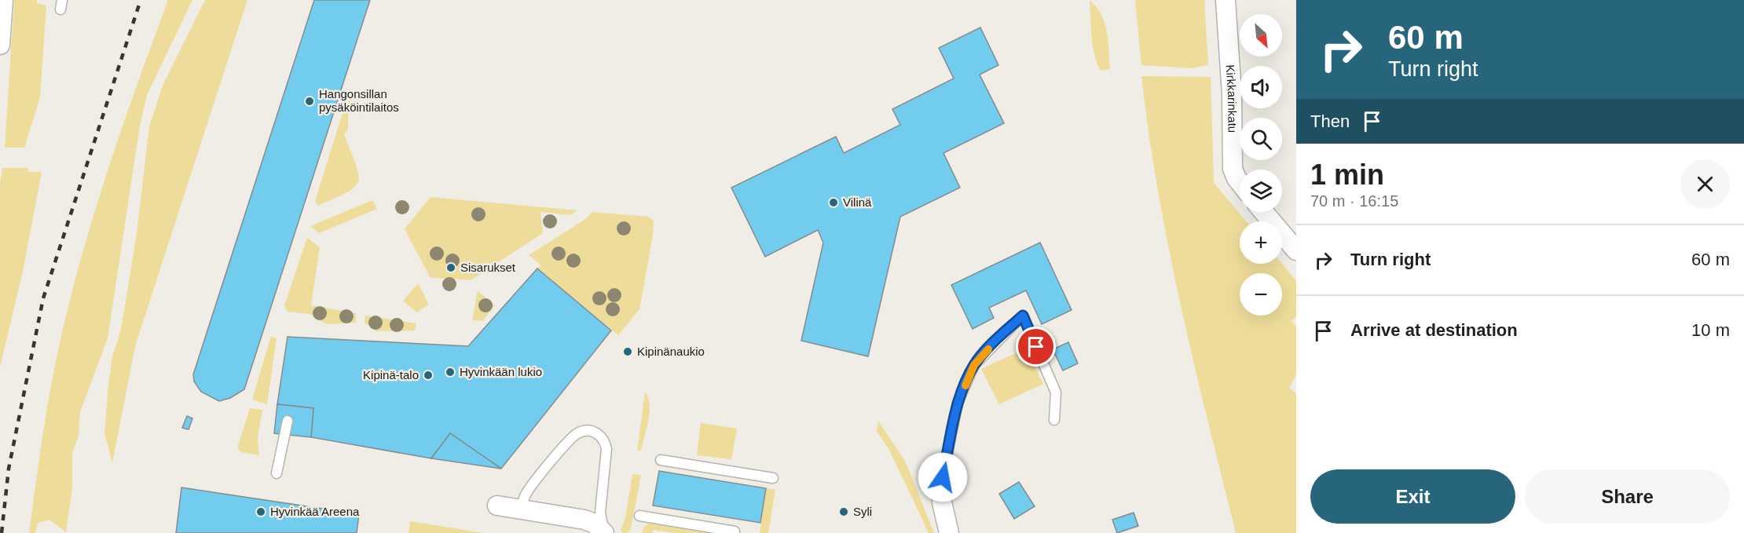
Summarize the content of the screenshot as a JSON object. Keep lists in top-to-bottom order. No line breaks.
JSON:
{"streets":{"street":["Kirkkarinkatu"]},"places":["Hangonsillan pysäköintilaitos","Vilinä","Sisarukset","Kipinänaukio","Hyvinkään lukio","Kipinä-talo","Hyvinkää Areena","Syli"],"north":"bottom right","page":{"turn":["60 m","Turn right"],"map_buttons":["+","−"],"then":"Then","heading":["1 min","70 m · 16:15"],"list":[{"name":"Turn right","value":"60 m"},{"name":"Arrive at destination","value":"10 m"}],"buttons":["Exit","Share"]}}
